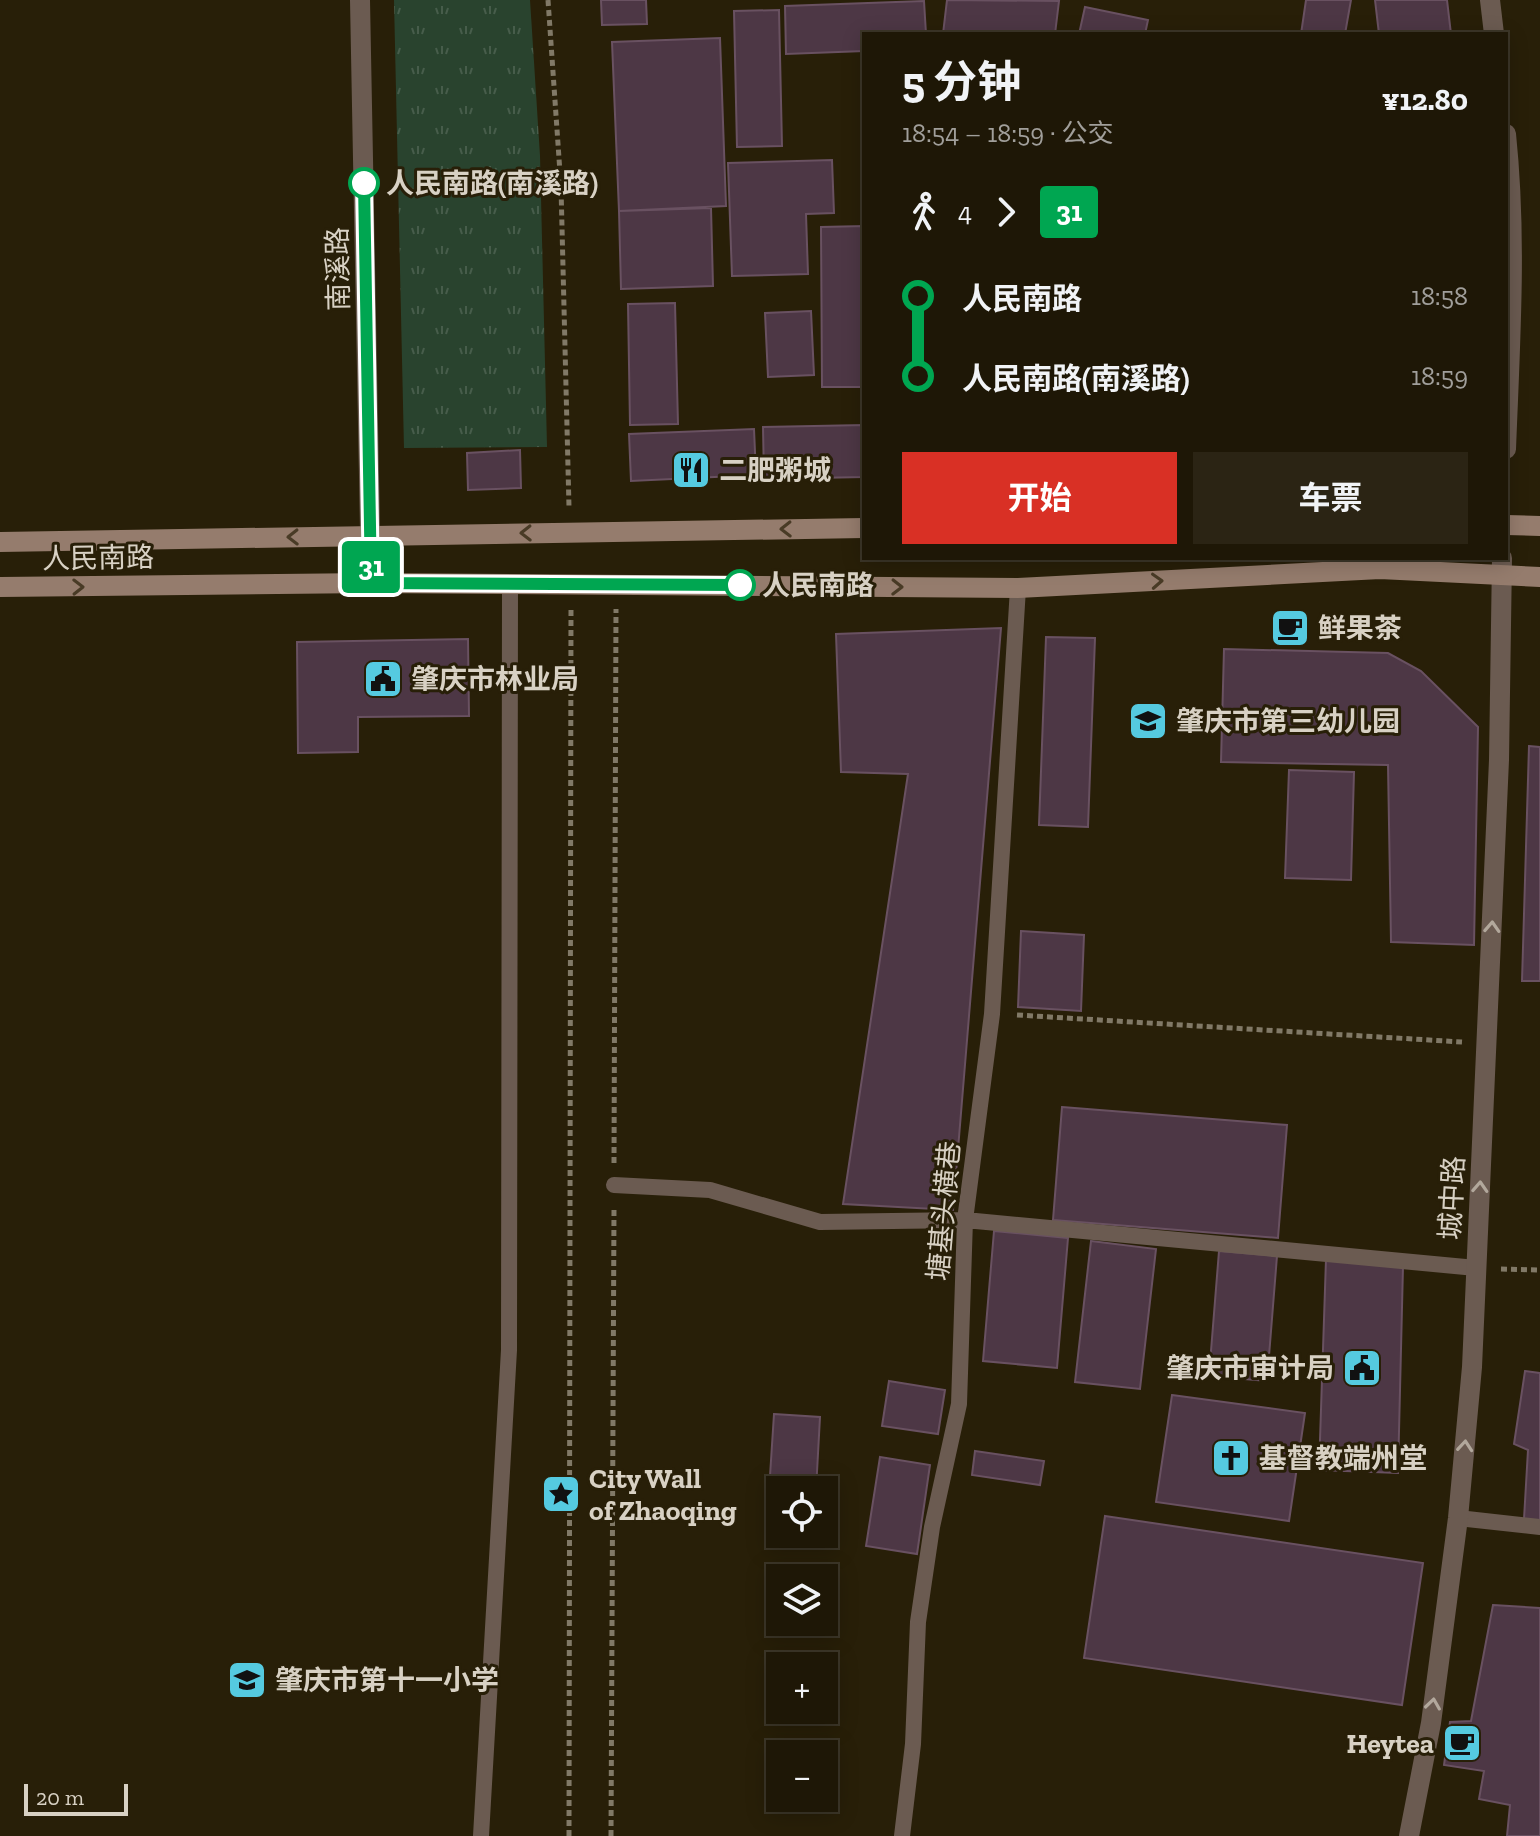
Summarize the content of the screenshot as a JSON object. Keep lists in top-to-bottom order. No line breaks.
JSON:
{"streets":{"main road":["人民南路"],"street":["南溪路","城中路"],"lane":["塘基头横巷"]},"crossings":[["南溪路","人民南路"],["人民南路","城中路"],["人民南路","塘基头横巷"]],"one_way":["城中路"],"places":{"other":["人民南路(南溪路)","人民南路"],"restaurant":["二肥粥城"],"cafe":["鲜果茶","Heytea"],"public building":["肇庆市林业局","肇庆市审计局"],"school or university":["肇庆市第三幼儿园","肇庆市第十一小学"],"church":["基督教端州堂"],"place":["City Wall of Zhaoqing"]},"lines":["bus line 31"],"scale_bar":"20 m","page":{"on_map":"31","heading":["5 分钟","18:54 – 18:59 · 公交","¥12.80"],"legs":["4","31"],"list":[{"name":"人民南路","value":"18:58"},{"name":"人民南路(南溪路)","value":"18:59"}],"buttons":["开始","车票"],"map_buttons":["+","−"],"scale":"20 m"}}
